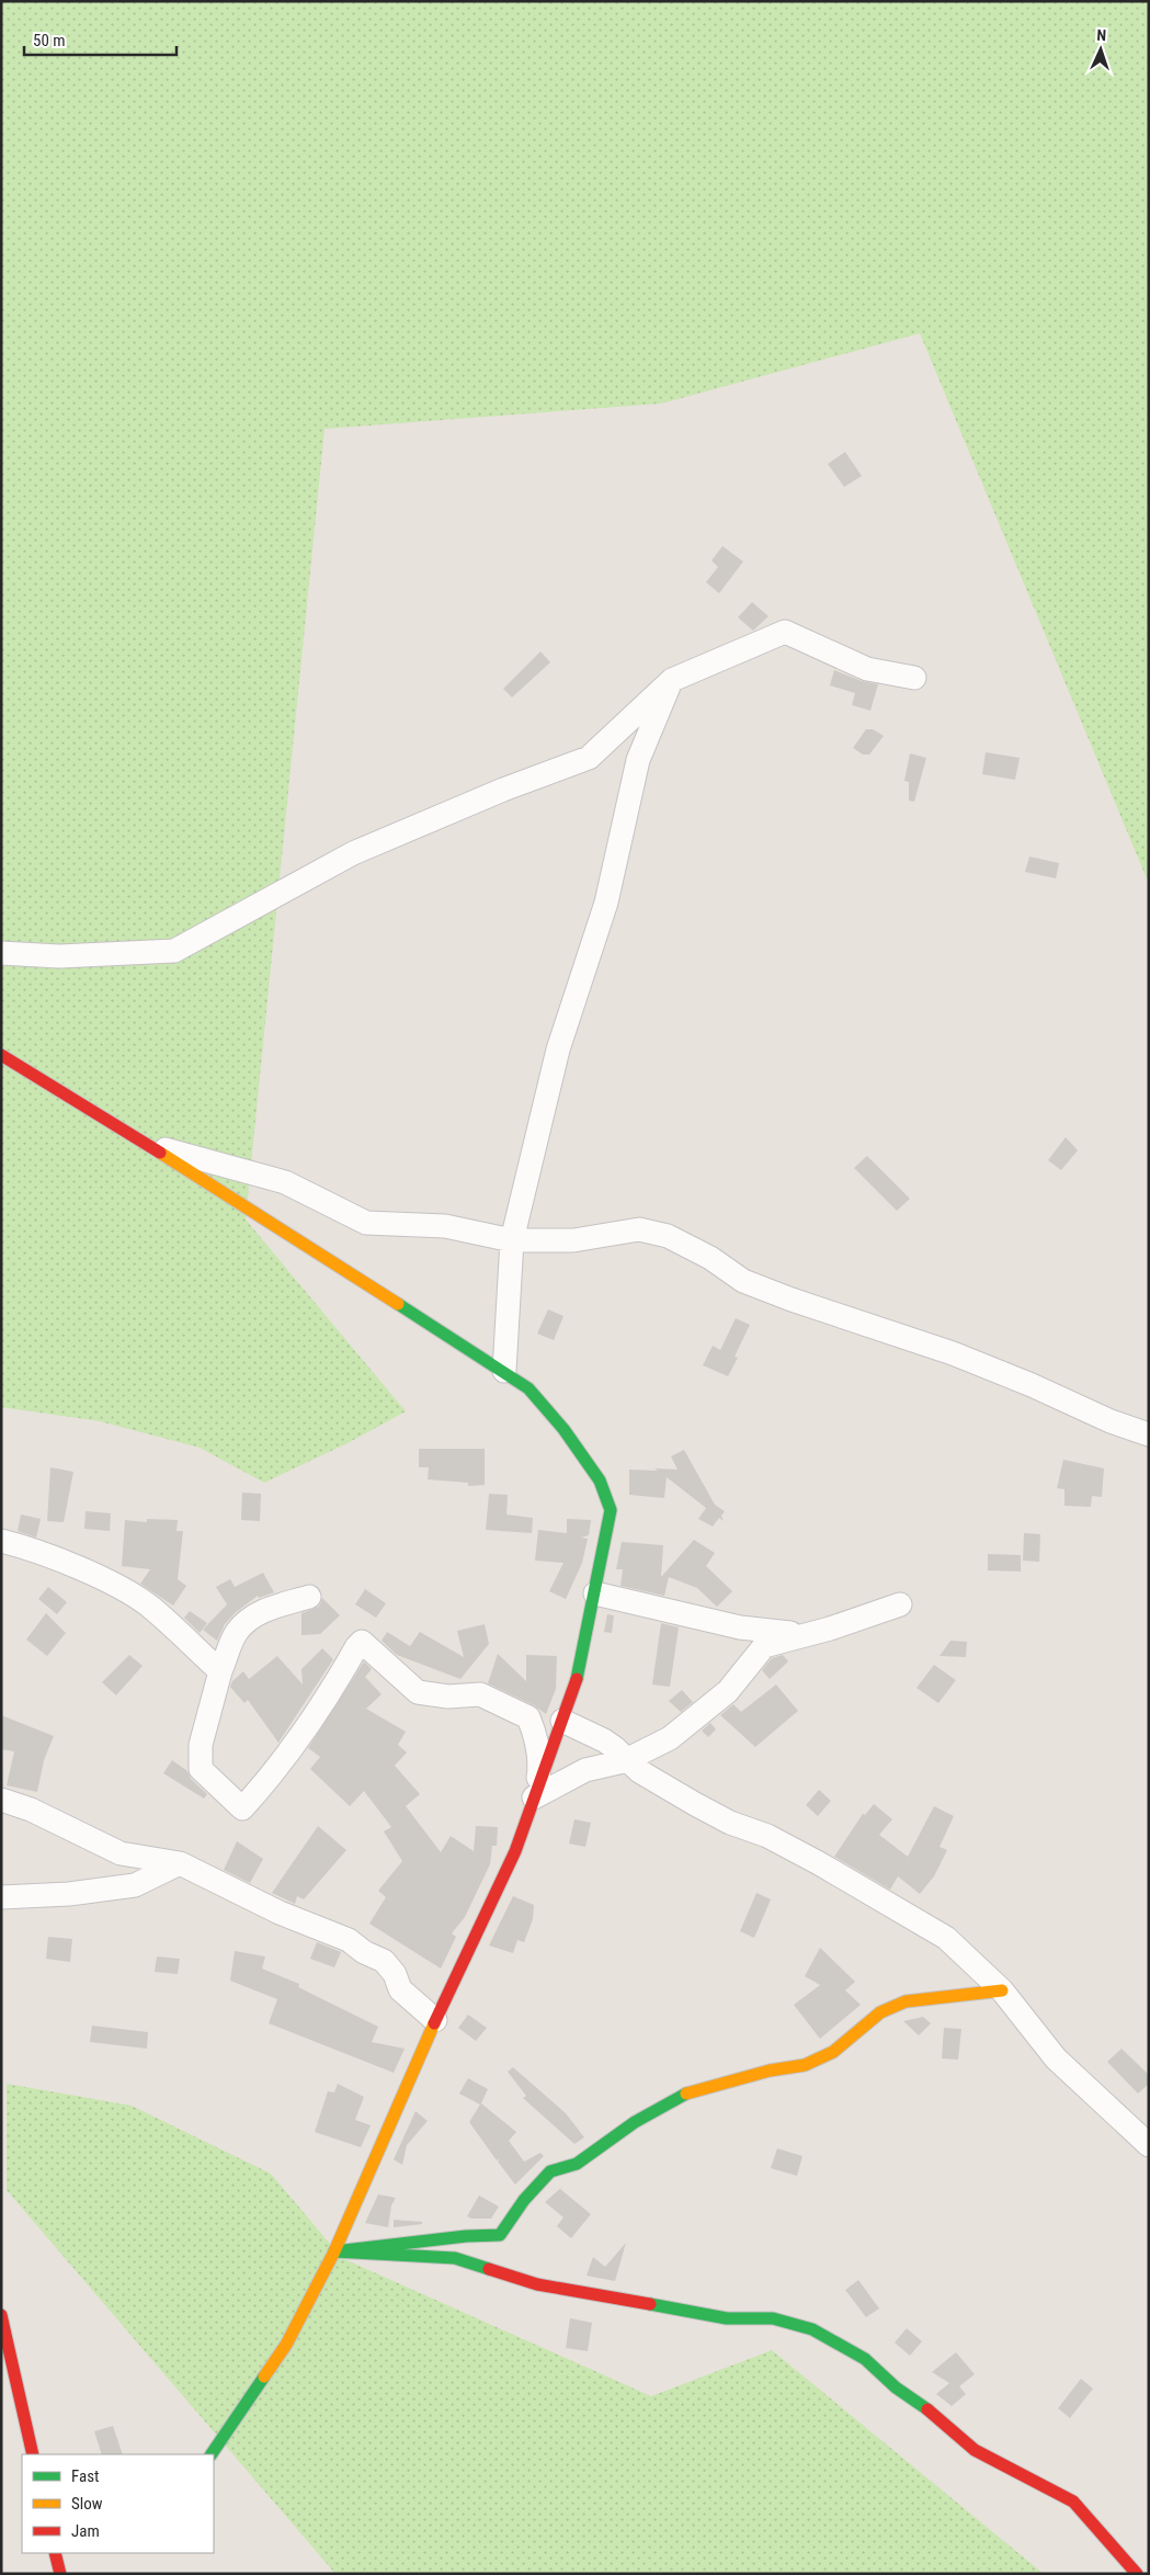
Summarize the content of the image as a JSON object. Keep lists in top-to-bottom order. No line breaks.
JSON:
{"legend":["Fast","Slow","Jam"],"scale_bar":"50 m","north":"top"}
